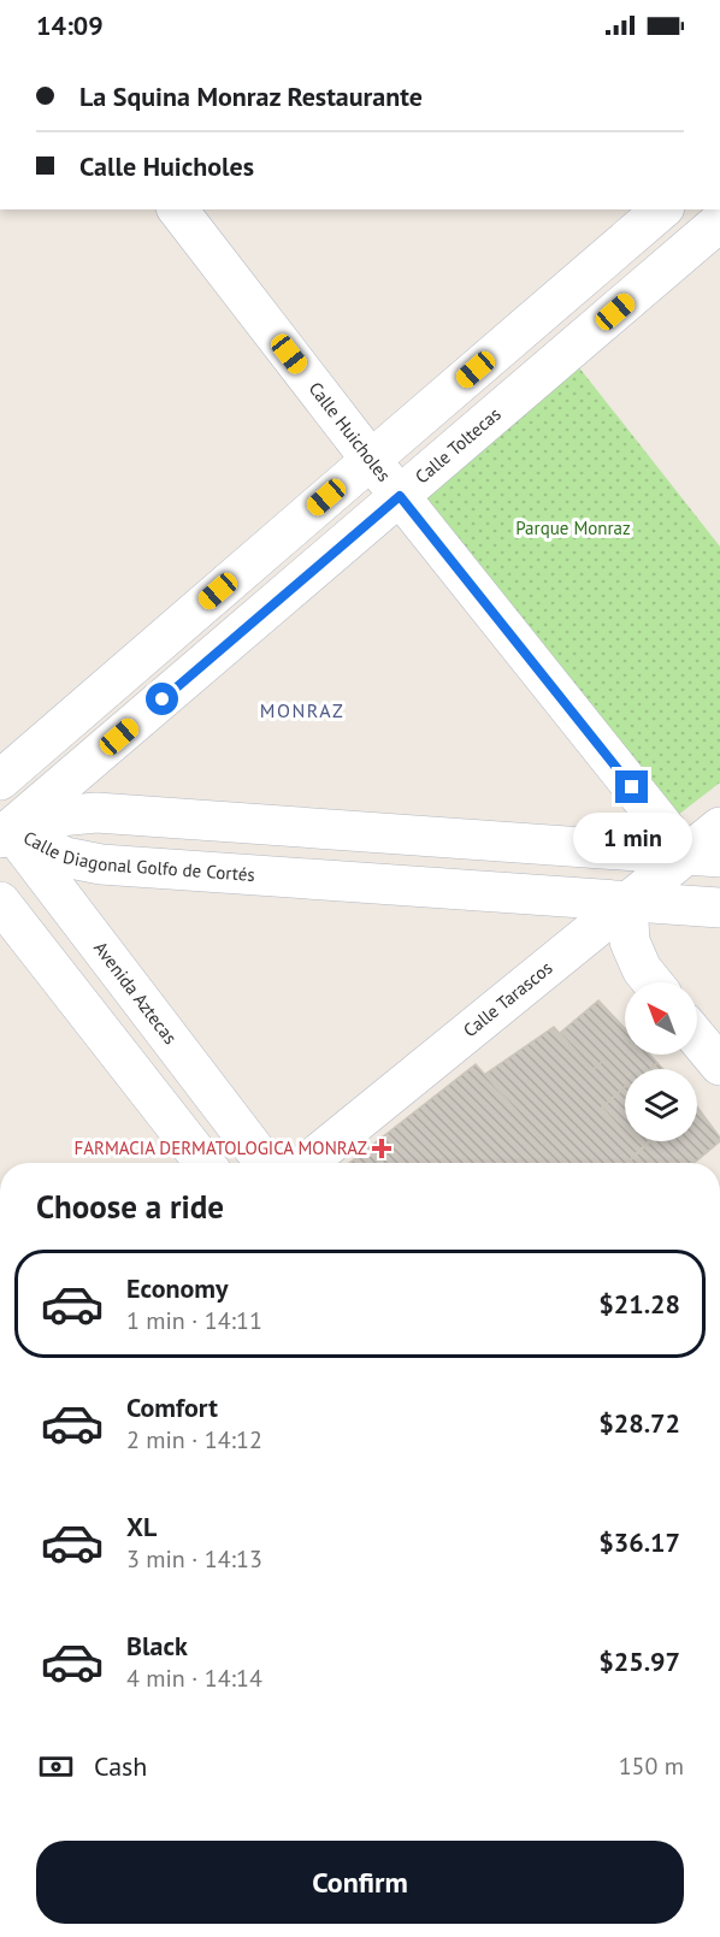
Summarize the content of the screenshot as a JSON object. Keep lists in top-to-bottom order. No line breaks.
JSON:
{"streets":{"street":["Calle Huicholes","Calle Toltecas","Calle Diagonal Golfo de Cortés","Avenida Aztecas","Calle Tarascos"]},"crossings":[["Calle Huicholes","Calle Toltecas"],["Calle Huicholes","Calle Diagonal Golfo de Cortés"],["Calle Huicholes","Calle Tarascos"],["Calle Toltecas","Calle Diagonal Golfo de Cortés"],["Calle Toltecas","Avenida Aztecas"],["Calle Diagonal Golfo de Cortés","Avenida Aztecas"],["Calle Diagonal Golfo de Cortés","Calle Tarascos"]],"districts":["MONRAZ"],"parks":["Parque Monraz"],"places":{"health":["FARMACIA DERMATOLOGICA MONRAZ"]},"north":"top left","page":{"status":"14:09","banner":["La Squina Monraz Restaurante","Calle Huicholes"],"bubble":"1 min","heading":"Choose a ride","list":[{"name":"Economy","note":"1 min · 14:11","value":"$21.28"},{"name":"Comfort","note":"2 min · 14:12","value":"$28.72"},{"name":"XL","note":"3 min · 14:13","value":"$36.17"},{"name":"Black","note":"4 min · 14:14","value":"$25.97"}],"pay":["Cash","150 m"],"buttons":"Confirm"}}
